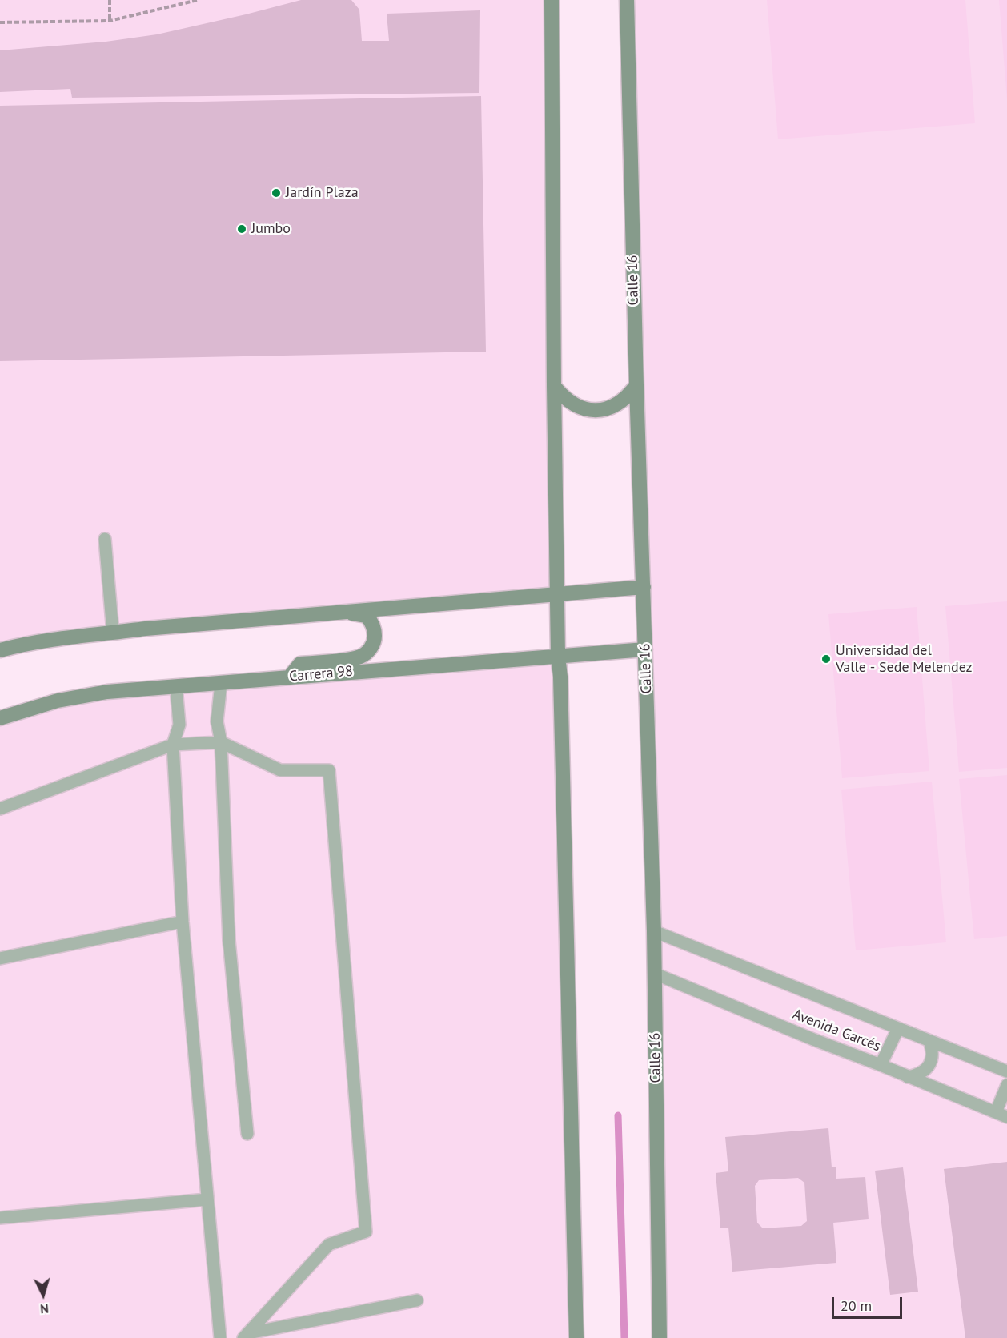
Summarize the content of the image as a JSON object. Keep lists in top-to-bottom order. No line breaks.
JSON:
{"streets":{"street":["Calle 16","Carrera 98"],"lane":["Avenida Garcés"]},"crossings":[["Calle 16","Carrera 98"],["Calle 16","Avenida Garcés"]],"places":["Jardín Plaza","Jumbo","Universidad del Valle - Sede Melendez"],"scale_bar":"20 m","north":"bottom"}
